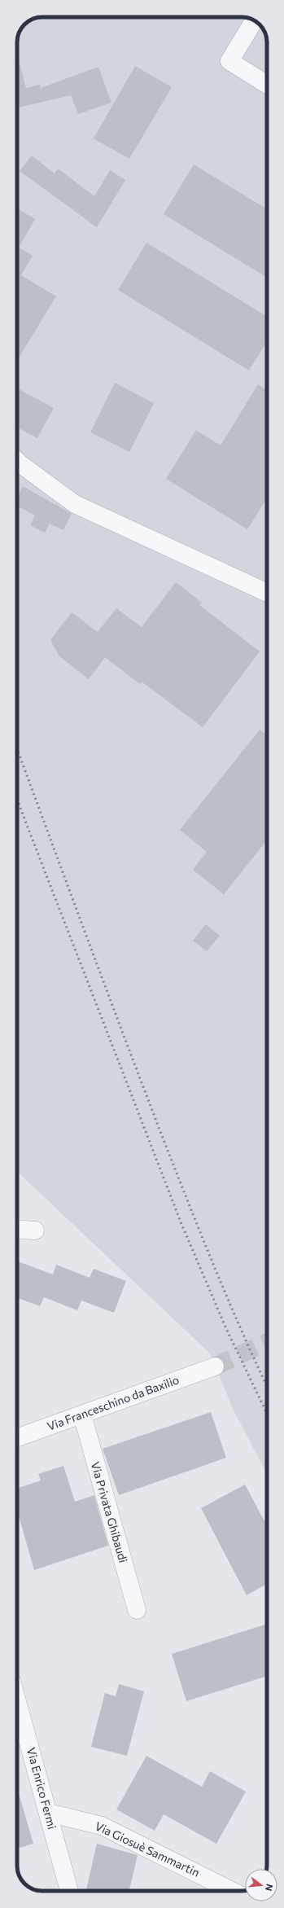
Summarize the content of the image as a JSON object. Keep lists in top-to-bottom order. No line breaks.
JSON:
{"streets":{"street":["Via Franceschino da Baxilio","Via Privata Ghibaudi","Via Enrico Fermi","Via Giosuè Sammartin"]},"crossings":[["Via Franceschino da Baxilio","Via Privata Ghibaudi"],["Via Enrico Fermi","Via Giosuè Sammartin"]],"north":"right"}
